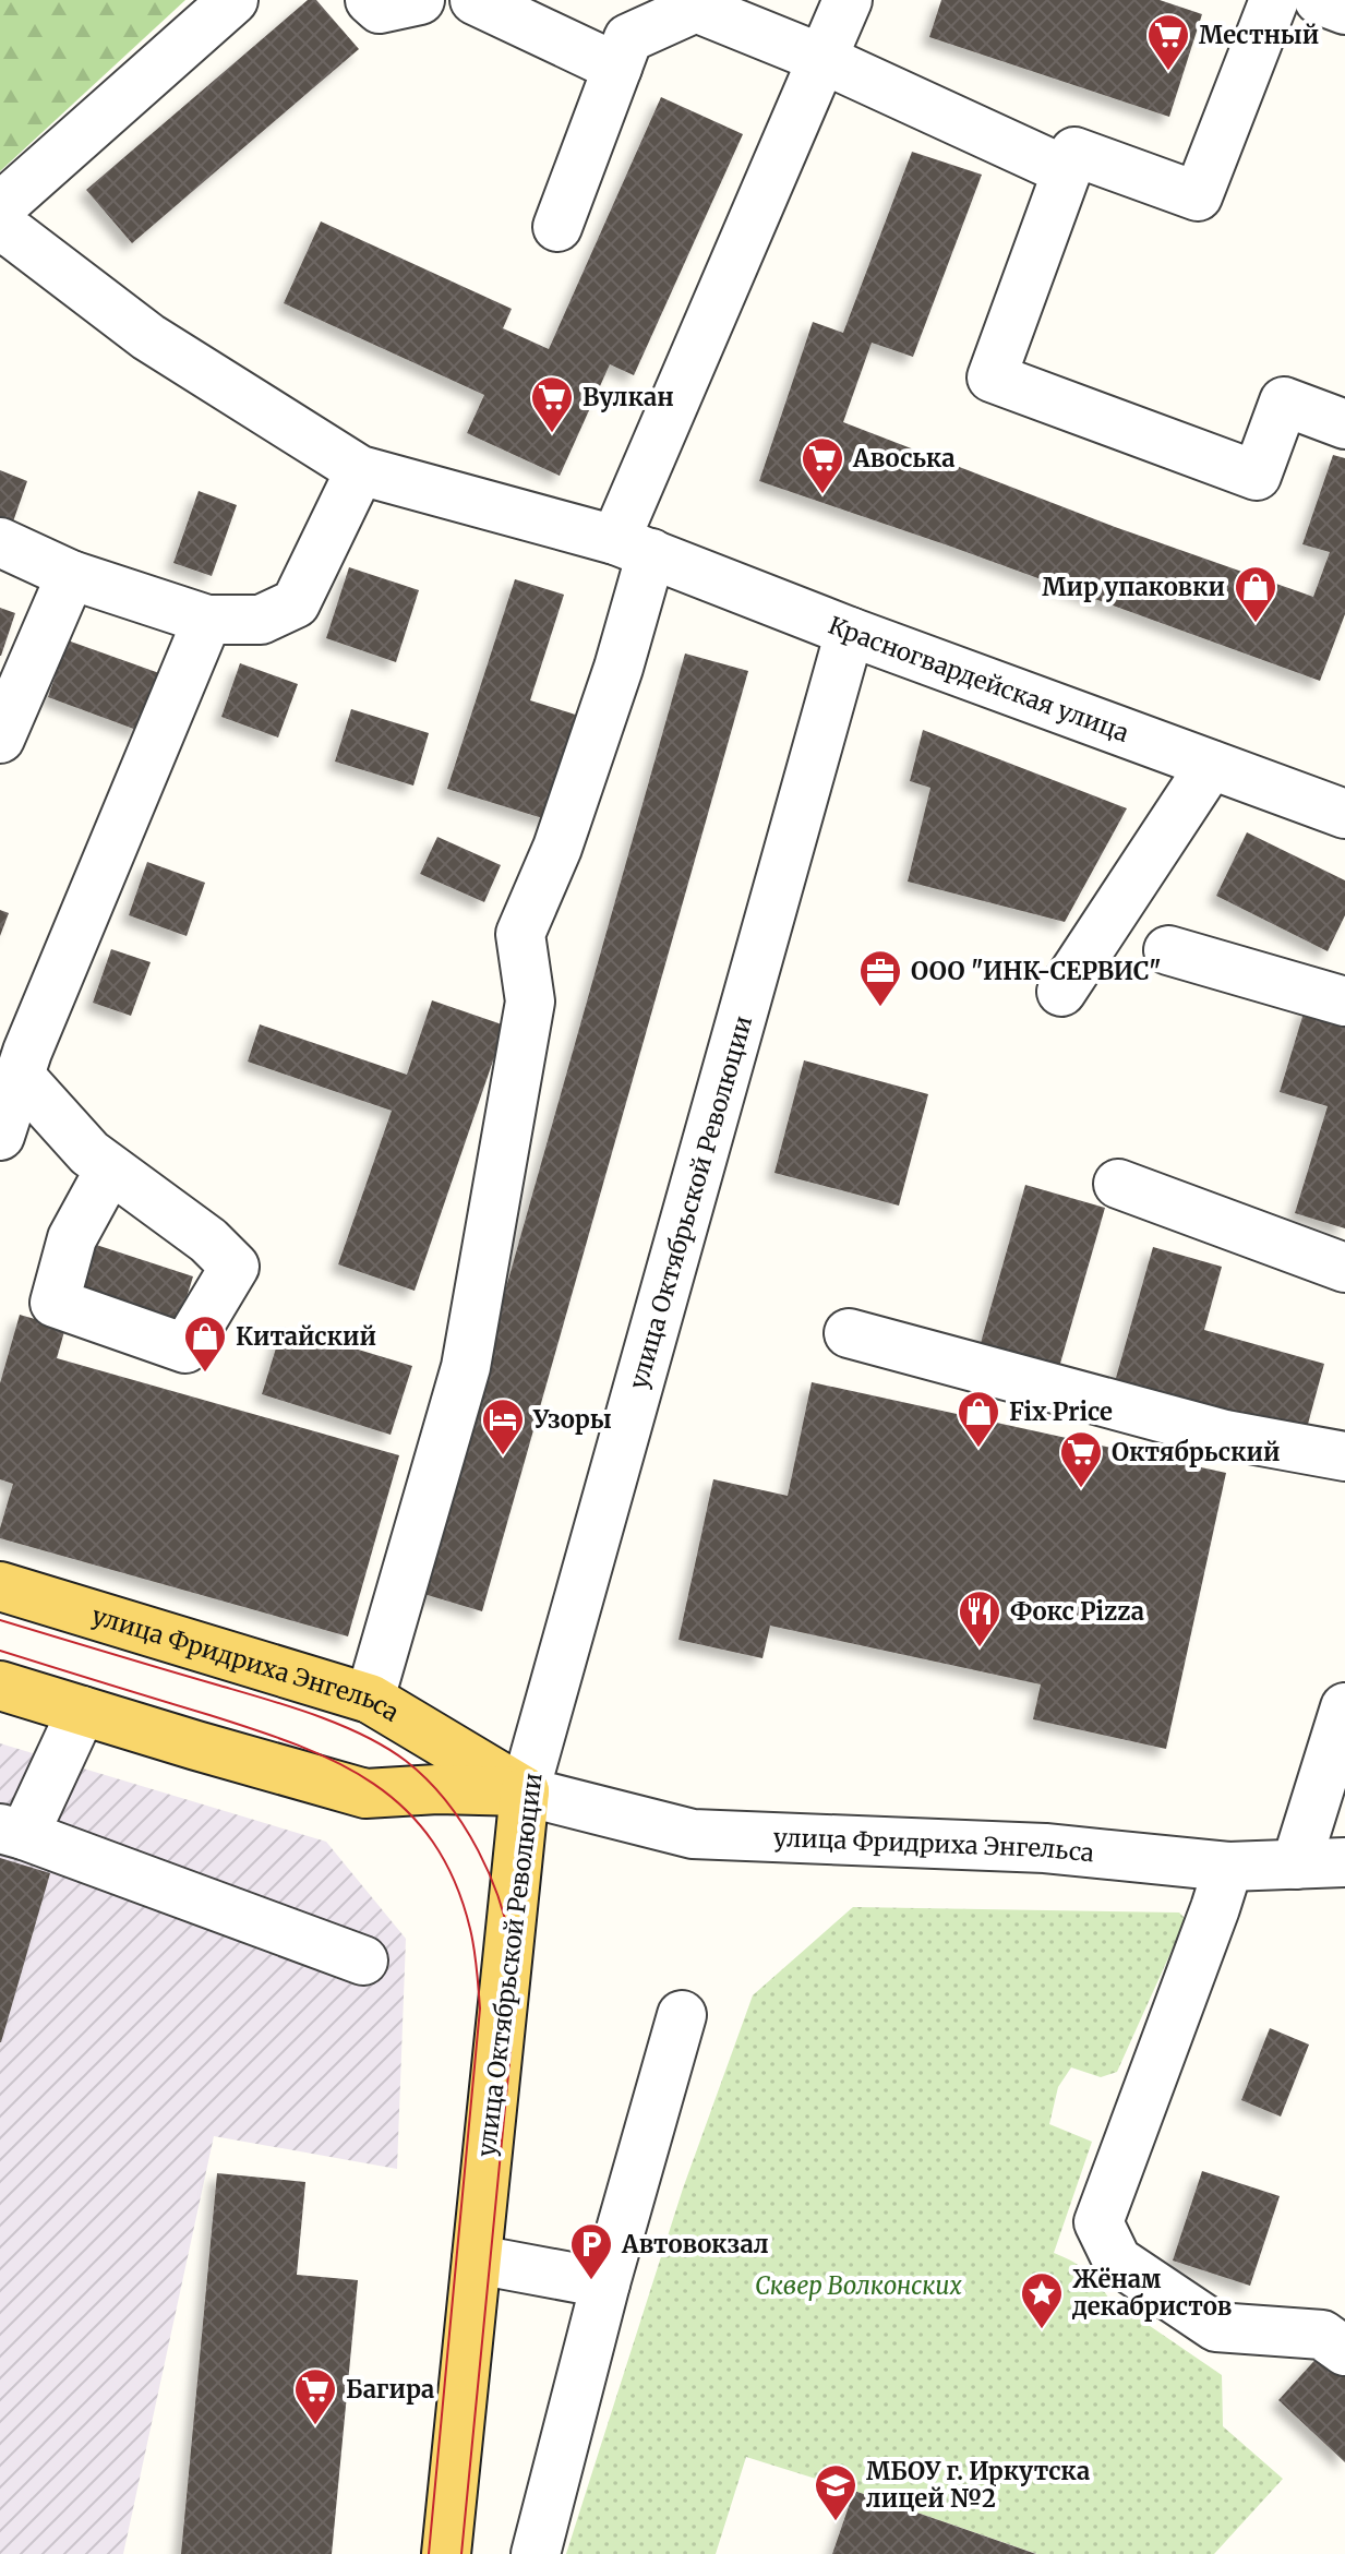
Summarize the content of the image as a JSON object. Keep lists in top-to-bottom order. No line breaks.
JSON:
{"streets":{"main road":["улица Октябрьской Революции","улица Фридриха Энгельса"],"street":["Красногвардейская улица"]},"crossings":[["Красногвардейская улица","улица Октябрьской Революции"],["улица Октябрьской Революции","улица Фридриха Энгельса"]],"parks":["Сквер Волконских"],"places":{"supermarket":["Местный","Вулкан","Авоська","Октябрьский","Багира"],"shop":["Мир упаковки","Китайский","Fix Price"],"office":["ООО \"ИНК-СЕРВИС\""],"hotel":["Узоры"],"restaurant":["Фокс Pizza"],"parking":["Автовокзал"],"place":["Жёнам декабристов"],"school or university":["МБОУ г. Иркутска лицей №2"]}}
